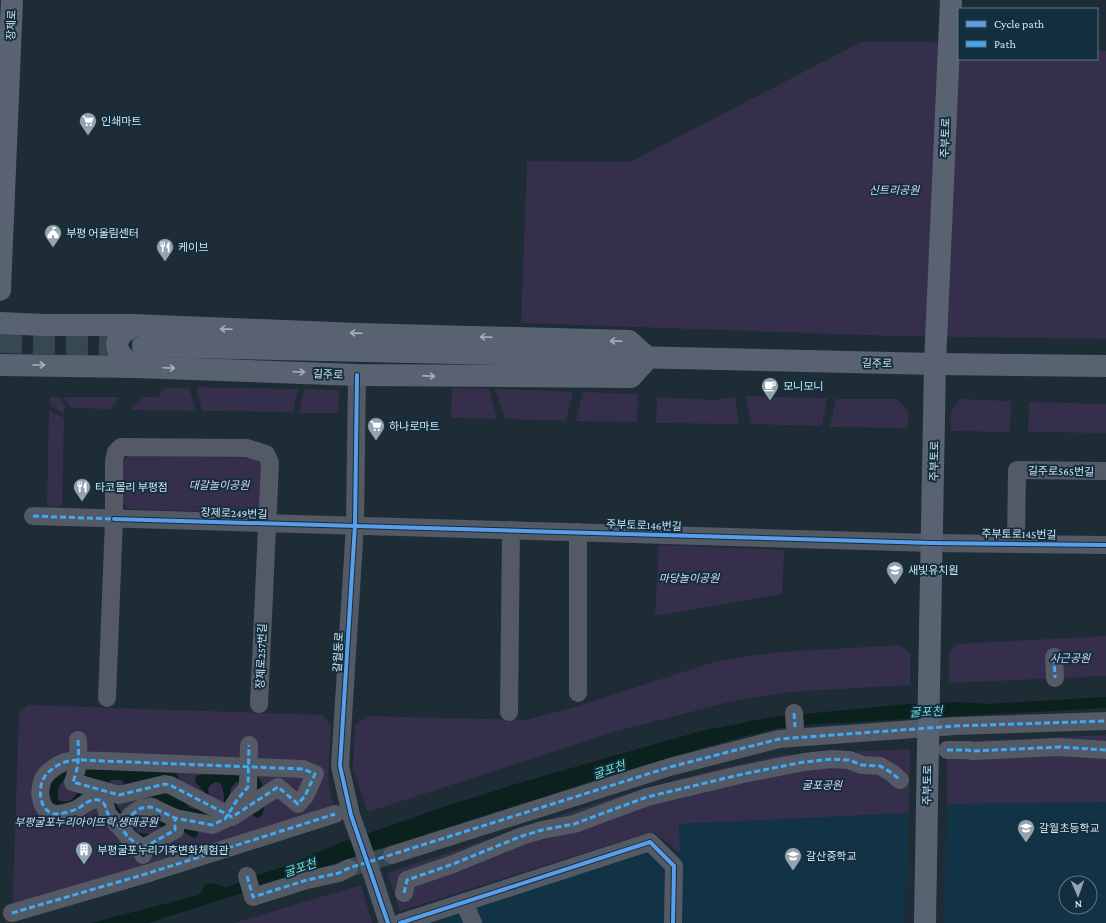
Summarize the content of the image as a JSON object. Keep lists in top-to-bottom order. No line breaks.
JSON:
{"streets":{"main road":["장제로","주부토로","길주로"],"street":["길주로565번길","장제로249번길","주부토로146번길","주부토로145번길","갈월동로","장제로257번길"]},"crossings":[["주부토로","길주로"],["주부토로","주부토로146번길"],["주부토로","주부토로145번길"],["길주로","갈월동로"],["길주로565번길","주부토로145번길"],["장제로249번길","주부토로146번길"],["장제로249번길","갈월동로"],["장제로249번길","장제로257번길"],["주부토로146번길","주부토로145번길"],["주부토로146번길","갈월동로"]],"water":["굴포천"],"parks":["신트리공원","대갈놀이공원","마당놀이공원","사근공원","굴포공원","부평굴포누리아이뜨락 생태공원"],"places":{"supermarket":["인쇄마트","하나로마트"],"public building":["부평 어울림센터"],"restaurant":["케이브","타코몰리 부평점"],"cafe":["모니모니"],"school or university":["새빛유치원","갈월초등학교","갈산중학교"],"building":["부평굴포누리기후변화체험관"]},"legend":["Cycle path","Path"],"north":"bottom"}
